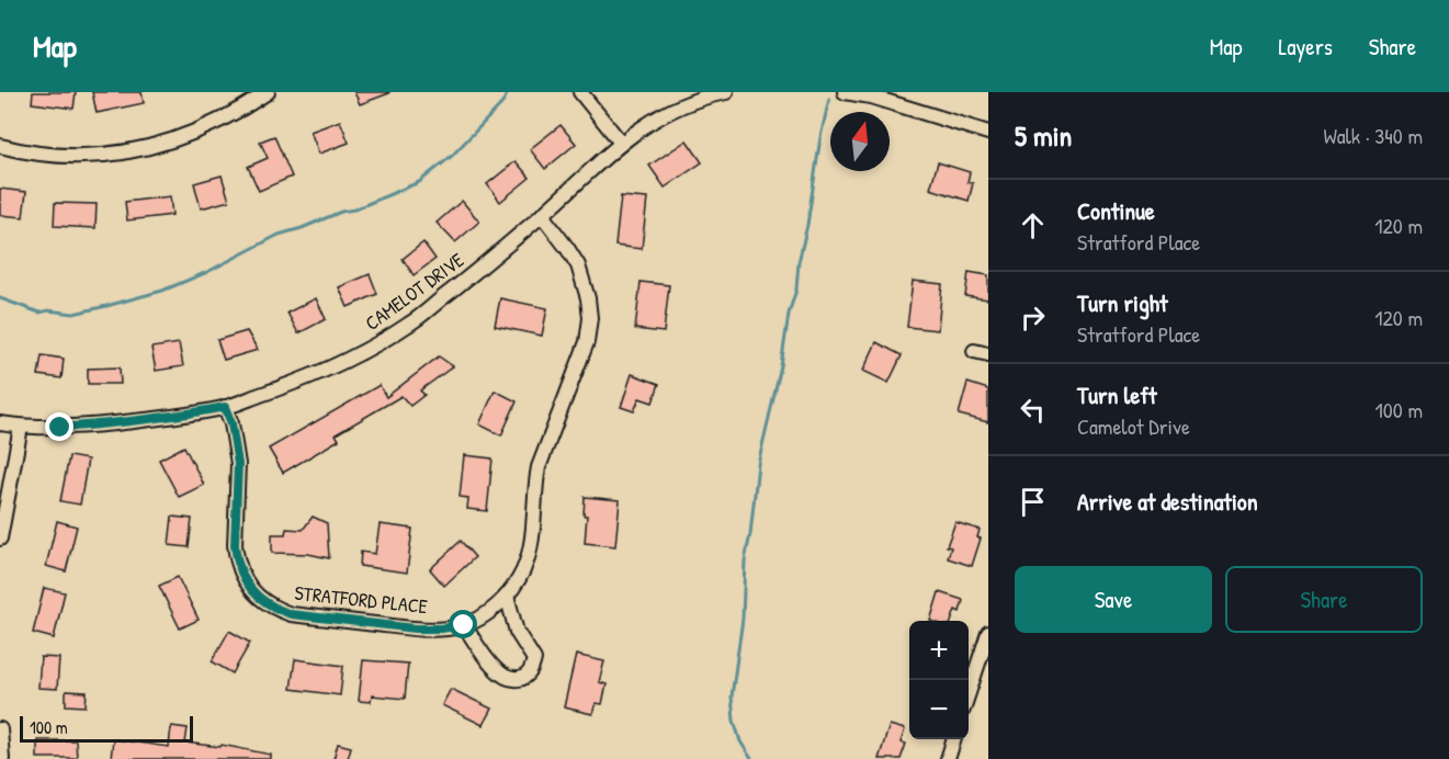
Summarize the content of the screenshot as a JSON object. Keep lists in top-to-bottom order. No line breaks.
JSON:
{"streets":{"street":["CAMELOT DRIVE","STRATFORD PLACE"]},"crossings":[["CAMELOT DRIVE","STRATFORD PLACE"]],"scale_bar":"100 m","north":"top","page":{"header":"Map","nav":["Map","Layers","Share"],"heading":["5 min","Walk · 340 m"],"list":[["Continue","Stratford Place","120 m"],["Turn right","Stratford Place","120 m"],["Turn left","Camelot Drive","100 m"],"Arrive at destination"],"buttons":["Save","Share"],"map_buttons":["+","−"],"scale":"100 m"}}
